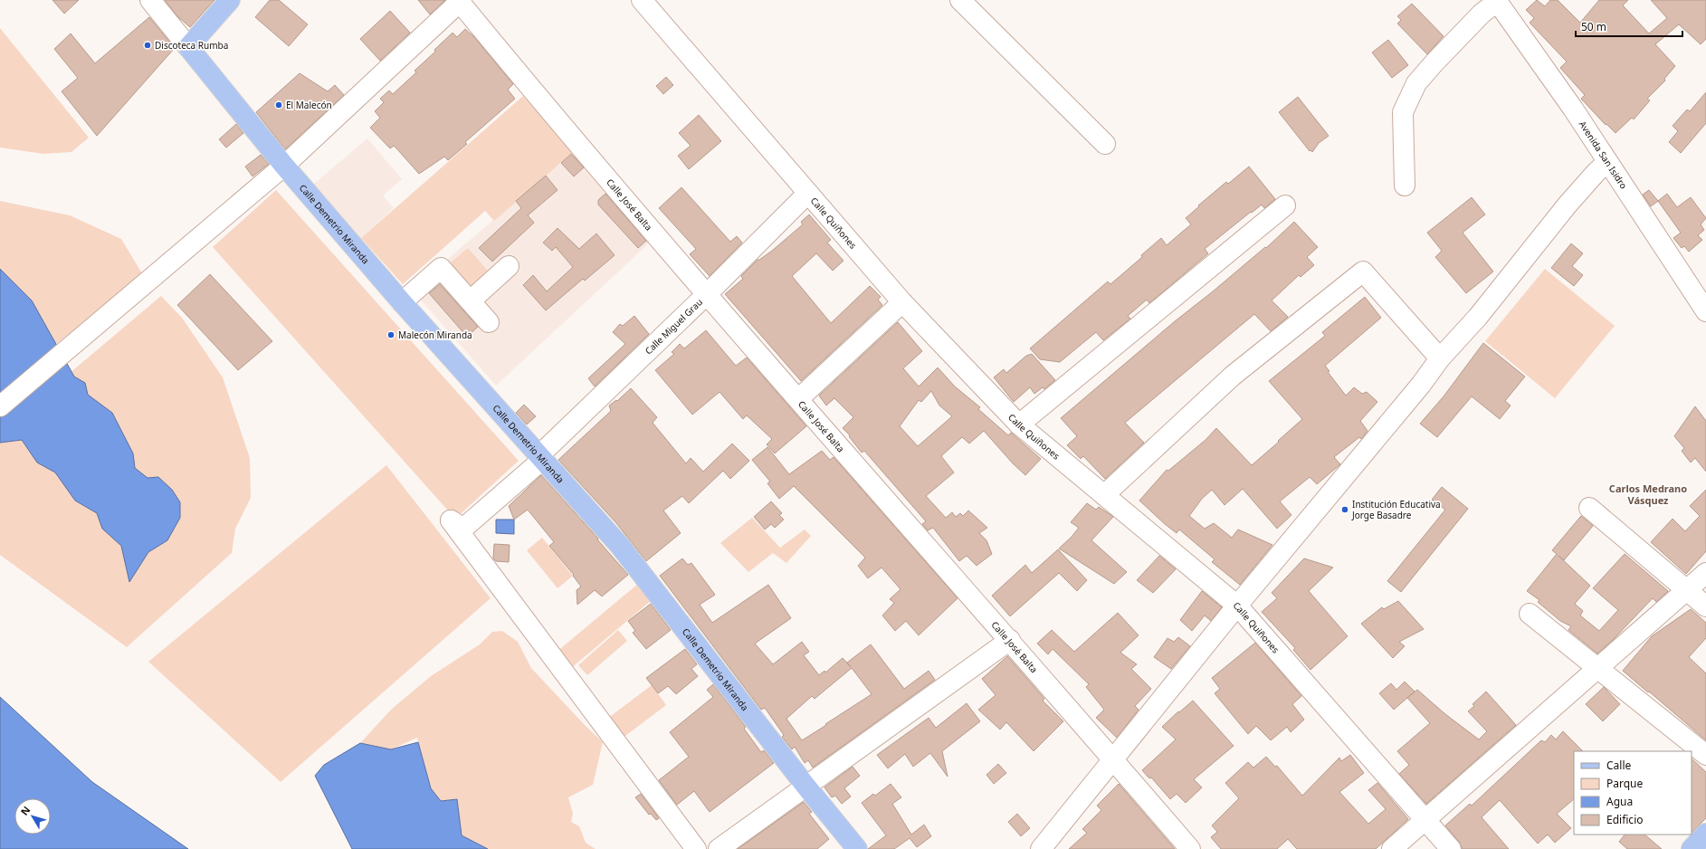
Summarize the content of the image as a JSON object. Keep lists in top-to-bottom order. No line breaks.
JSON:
{"streets":{"main road":["Calle Demetrio Miranda"],"street":["Avenida San Isidro","Calle José Balta","Calle Quiñones","Calle Miguel Grau"]},"crossings":[["Calle José Balta","Calle Miguel Grau"],["Calle Demetrio Miranda","Calle Miguel Grau"],["Calle Quiñones","Calle Miguel Grau"]],"districts":["Carlos Medrano Vásquez"],"places":["Discoteca Rumba","El Malecón","Malecón Miranda","Institución Educativa Jorge Basadre"],"legend":["Calle","Parque","Agua","Edificio"],"scale_bar":"50 m","north":"top left"}
